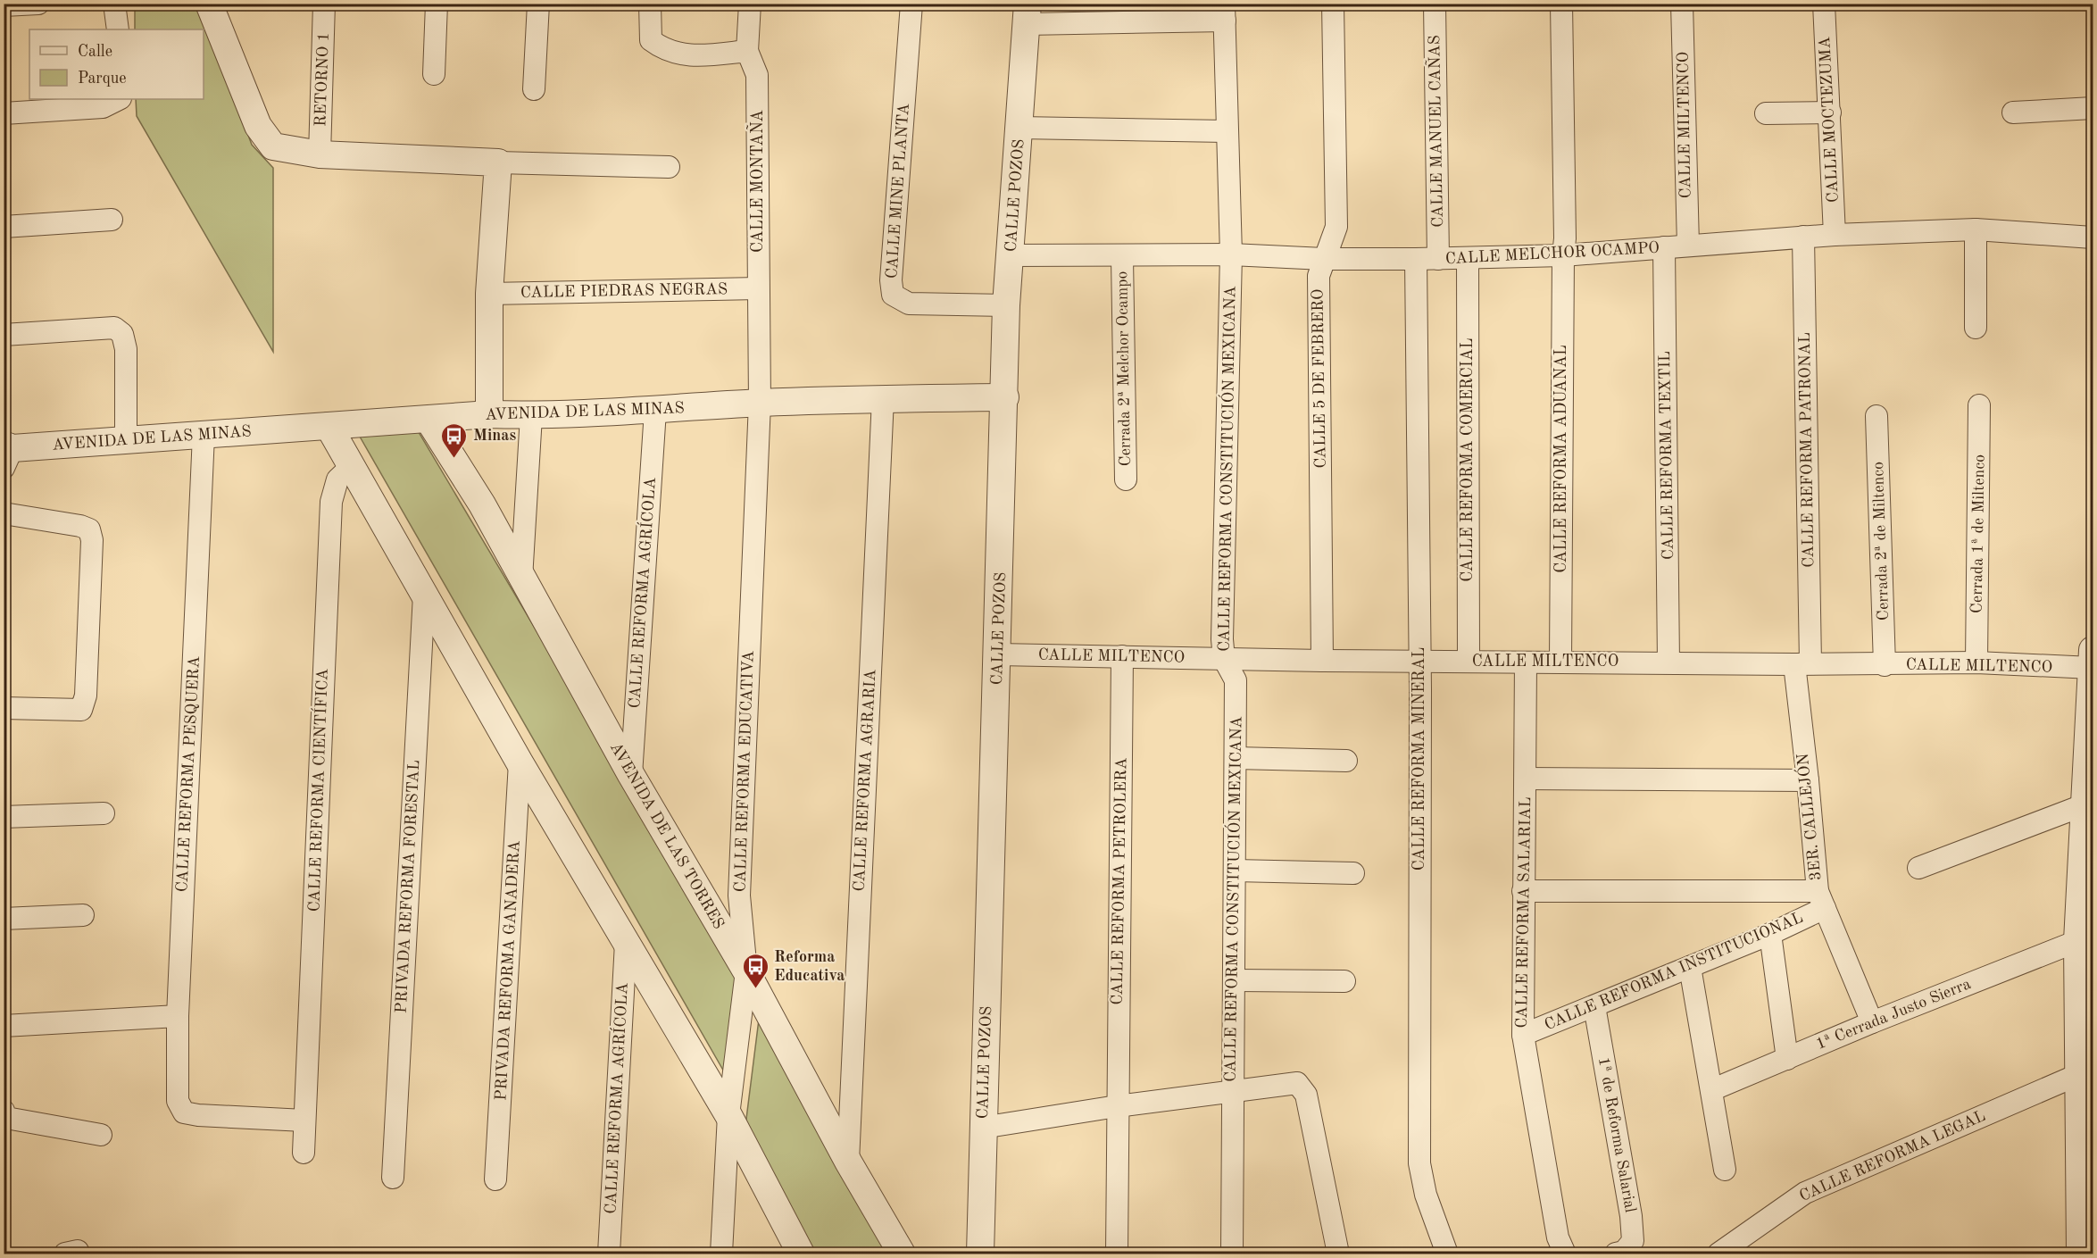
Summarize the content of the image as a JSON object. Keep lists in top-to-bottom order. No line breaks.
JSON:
{"streets":{"street":["RETORNO 1","CALLE MOCTEZUMA","CALLE MILTENCO","CALLE MANUEL CAÑAS","CALLE MONTAÑA","CALLE MINE PLANTA","CALLE POZOS","CALLE MELCHOR OCAMPO","CALLE PIEDRAS NEGRAS","Cerrada 2ª Melchor Ocampo","CALLE 5 DE FEBRERO","AVENIDA DE LAS MINAS","CALLE REFORMA PATRONAL","CALLE REFORMA TEXTIL","CALLE REFORMA ADUANAL","CALLE REFORMA COMERCIAL","CALLE REFORMA CONSTITUCIÓN MEXICANA","Cerrada 1ª de Miltenco","Cerrada 2ª de Miltenco","CALLE REFORMA AGRÍCOLA","CALLE REFORMA MINERAL","CALLE REFORMA EDUCATIVA","CALLE REFORMA PESQUERA","CALLE REFORMA AGRARIA","CALLE REFORMA CIENTÍFICA","3ER. CALLEJÓN","AVENIDA DE LAS TORRES","CALLE REFORMA PETROLERA","PRIVADA REFORMA FORESTAL","CALLE REFORMA SALARIAL","PRIVADA REFORMA GANADERA","CALLE REFORMA INSTITUCIONAL","1ª Cerrada Justo Sierra","1ª de Reforma Salarial","CALLE REFORMA LEGAL"]},"crossings":[["CALLE MOCTEZUMA","CALLE MELCHOR OCAMPO"],["CALLE MILTENCO","CALLE POZOS"],["CALLE MILTENCO","CALLE MELCHOR OCAMPO"],["CALLE MILTENCO","CALLE 5 DE FEBRERO"],["CALLE MILTENCO","CALLE REFORMA PATRONAL"],["CALLE MILTENCO","CALLE REFORMA TEXTIL"],["CALLE MILTENCO","CALLE REFORMA ADUANAL"],["CALLE MILTENCO","CALLE REFORMA COMERCIAL"],["CALLE MILTENCO","CALLE REFORMA CONSTITUCIÓN MEXICANA"],["CALLE MILTENCO","Cerrada 1ª de Miltenco"],["CALLE MILTENCO","Cerrada 2ª de Miltenco"],["CALLE MILTENCO","CALLE REFORMA MINERAL"],["CALLE MILTENCO","3ER. CALLEJÓN"],["CALLE MILTENCO","CALLE REFORMA PETROLERA"],["CALLE MILTENCO","CALLE REFORMA SALARIAL"],["CALLE MANUEL CAÑAS","CALLE MELCHOR OCAMPO"],["CALLE MONTAÑA","CALLE PIEDRAS NEGRAS"],["CALLE MONTAÑA","CALLE REFORMA EDUCATIVA"],["CALLE MINE PLANTA","CALLE POZOS"],["CALLE POZOS","CALLE MELCHOR OCAMPO"],["CALLE POZOS","AVENIDA DE LAS MINAS"],["CALLE MELCHOR OCAMPO","Cerrada 2ª Melchor Ocampo"],["CALLE MELCHOR OCAMPO","CALLE 5 DE FEBRERO"],["CALLE MELCHOR OCAMPO","CALLE REFORMA PATRONAL"],["CALLE MELCHOR OCAMPO","CALLE REFORMA TEXTIL"],["CALLE MELCHOR OCAMPO","CALLE REFORMA ADUANAL"],["CALLE MELCHOR OCAMPO","CALLE REFORMA COMERCIAL"],["CALLE MELCHOR OCAMPO","CALLE REFORMA CONSTITUCIÓN MEXICANA"],["CALLE MELCHOR OCAMPO","CALLE REFORMA MINERAL"],["CALLE PIEDRAS NEGRAS","CALLE REFORMA EDUCATIVA"],["AVENIDA DE LAS MINAS","CALLE REFORMA AGRÍCOLA"],["AVENIDA DE LAS MINAS","CALLE REFORMA EDUCATIVA"],["AVENIDA DE LAS MINAS","CALLE REFORMA PESQUERA"],["AVENIDA DE LAS MINAS","CALLE REFORMA AGRARIA"],["AVENIDA DE LAS MINAS","AVENIDA DE LAS TORRES"],["CALLE REFORMA PATRONAL","3ER. CALLEJÓN"],["CALLE REFORMA AGRÍCOLA","AVENIDA DE LAS TORRES"],["CALLE REFORMA EDUCATIVA","AVENIDA DE LAS TORRES"],["CALLE REFORMA PESQUERA","CALLE REFORMA CIENTÍFICA"],["CALLE REFORMA AGRARIA","AVENIDA DE LAS TORRES"],["3ER. CALLEJÓN","CALLE REFORMA INSTITUCIONAL"],["3ER. CALLEJÓN","1ª Cerrada Justo Sierra"],["CALLE REFORMA SALARIAL","CALLE REFORMA INSTITUCIONAL"],["CALLE REFORMA INSTITUCIONAL","1ª de Reforma Salarial"]],"places":{"bus stop":["Minas","Reforma Educativa"]},"legend":["Calle","Parque"]}
